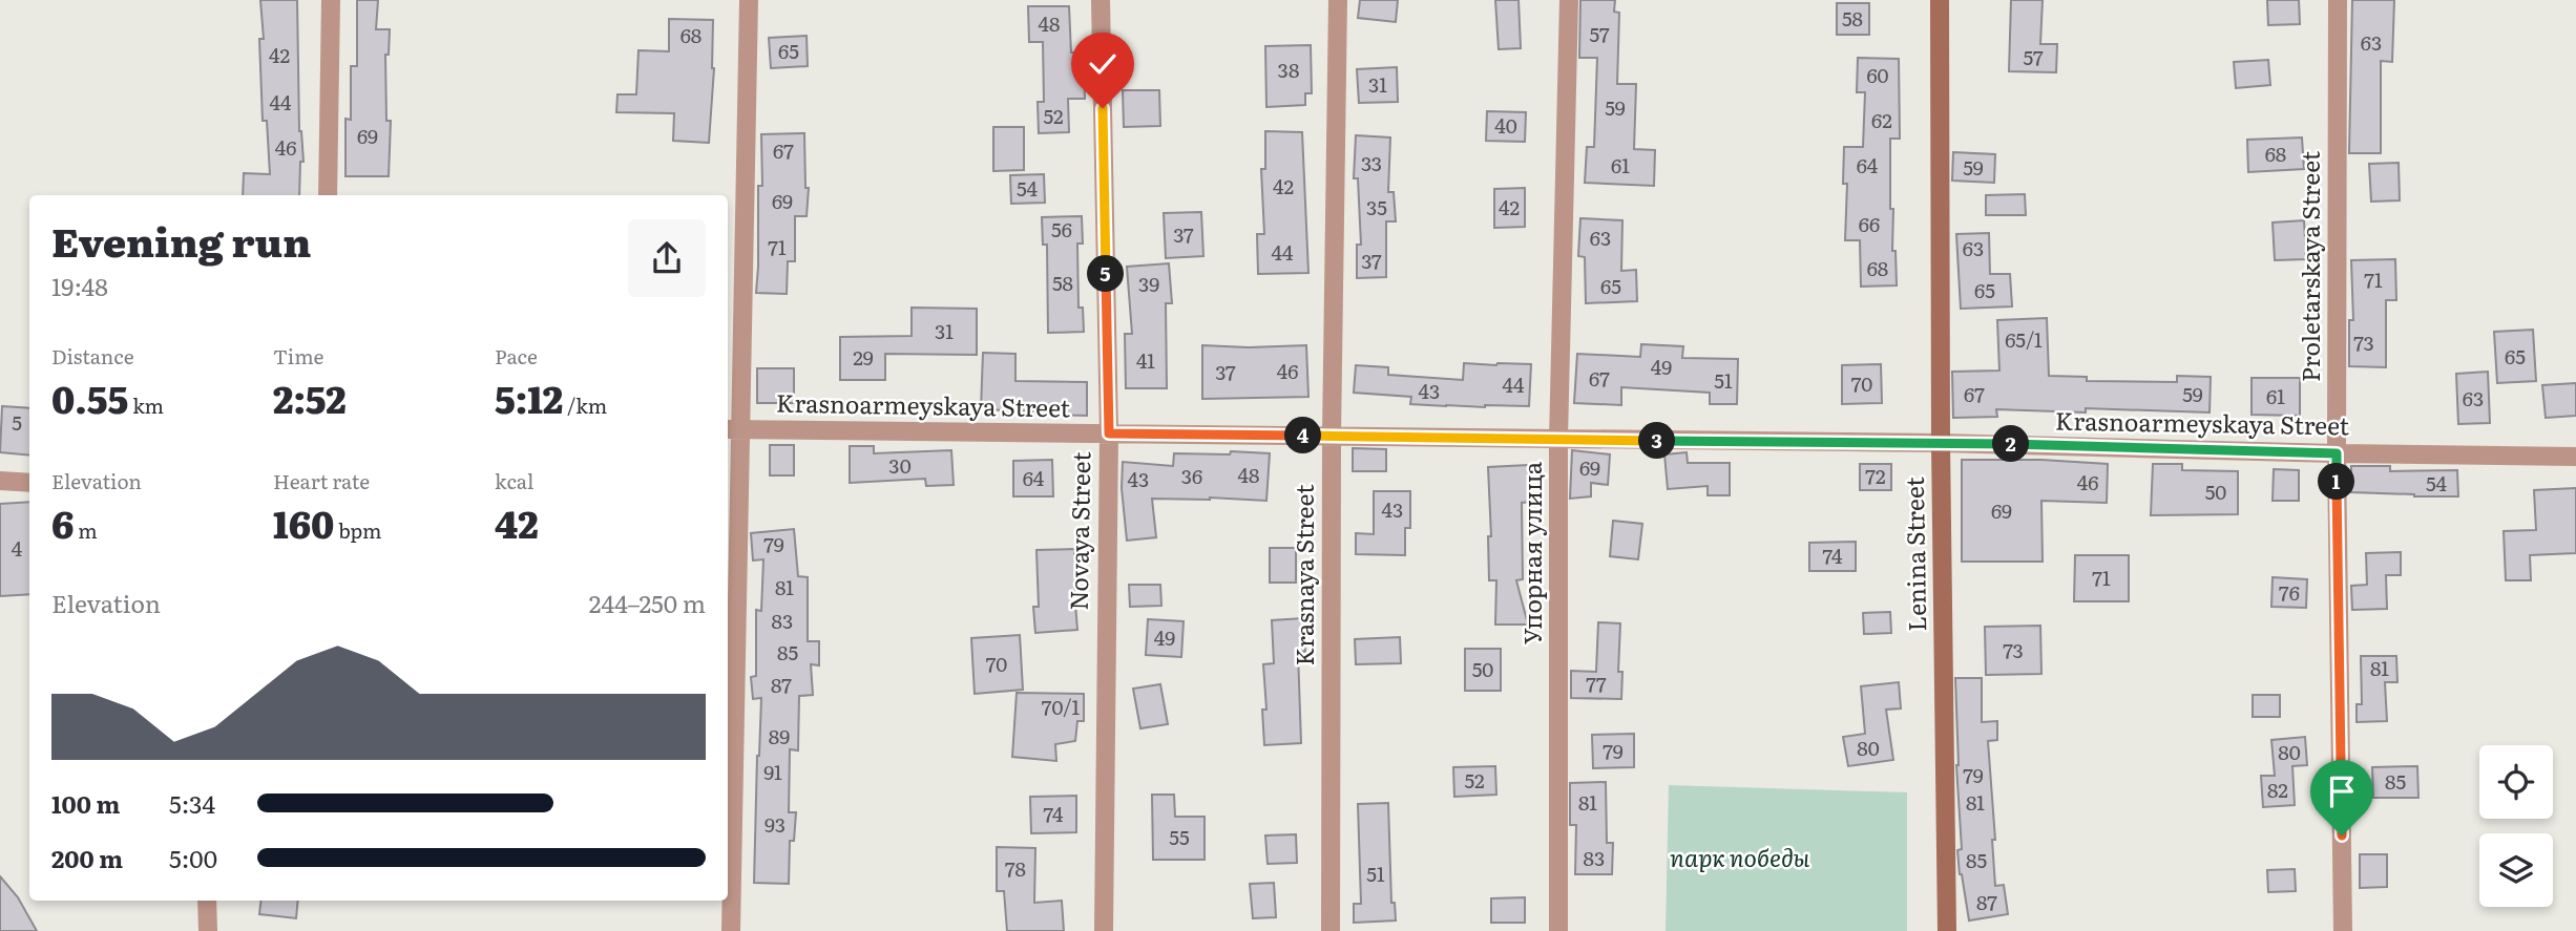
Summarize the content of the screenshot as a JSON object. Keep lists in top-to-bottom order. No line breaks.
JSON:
{"streets":{"street":["Proletarskaya Street","Krasnoarmeyskaya Street","Novaya Street","Упорная улица","Lenina Street","Krasnaya Street"]},"crossings":[["Proletarskaya Street","Krasnoarmeyskaya Street"],["Krasnoarmeyskaya Street","Novaya Street"],["Krasnoarmeyskaya Street","Упорная улица"],["Krasnoarmeyskaya Street","Lenina Street"],["Krasnoarmeyskaya Street","Krasnaya Street"]],"parks":["парк победы"],"house_numbers":["58","48","57","68","63","65","42","57","38","60","31","44","59","52","62","40","69","46","67","68","33","61","64","59","42","54","69","35","42","66","56","37","63","71","63","44","37","68","71","58","39","65","65","31","65/1","73","65","29","41","49","46","37","67","51","70","44","43","67","59","61","63","5","30","69","48","36","72","64","43","46","54","50","43","69","79","4","74","71","81","76","83","49","73","85","70","81","50","77","87","70/1","89","80","79","80","91","79","52","85","82","81","81","74","93","55","83","85","78","51","87"],"page":{"heading":["Evening run","19:48"],"pins":["5","4","3","2","1"],"stats":[["Distance","0.55 km"],["Time","2:52"],["Pace","5:12 /km"],["Elevation","6 m"],["Heart rate","160 bpm"],["kcal","42"]],"chart":["Elevation","244–250 m"],"list":[{"name":"100 m","note":"5:34"},{"name":"200 m","note":"5:00"}]}}
